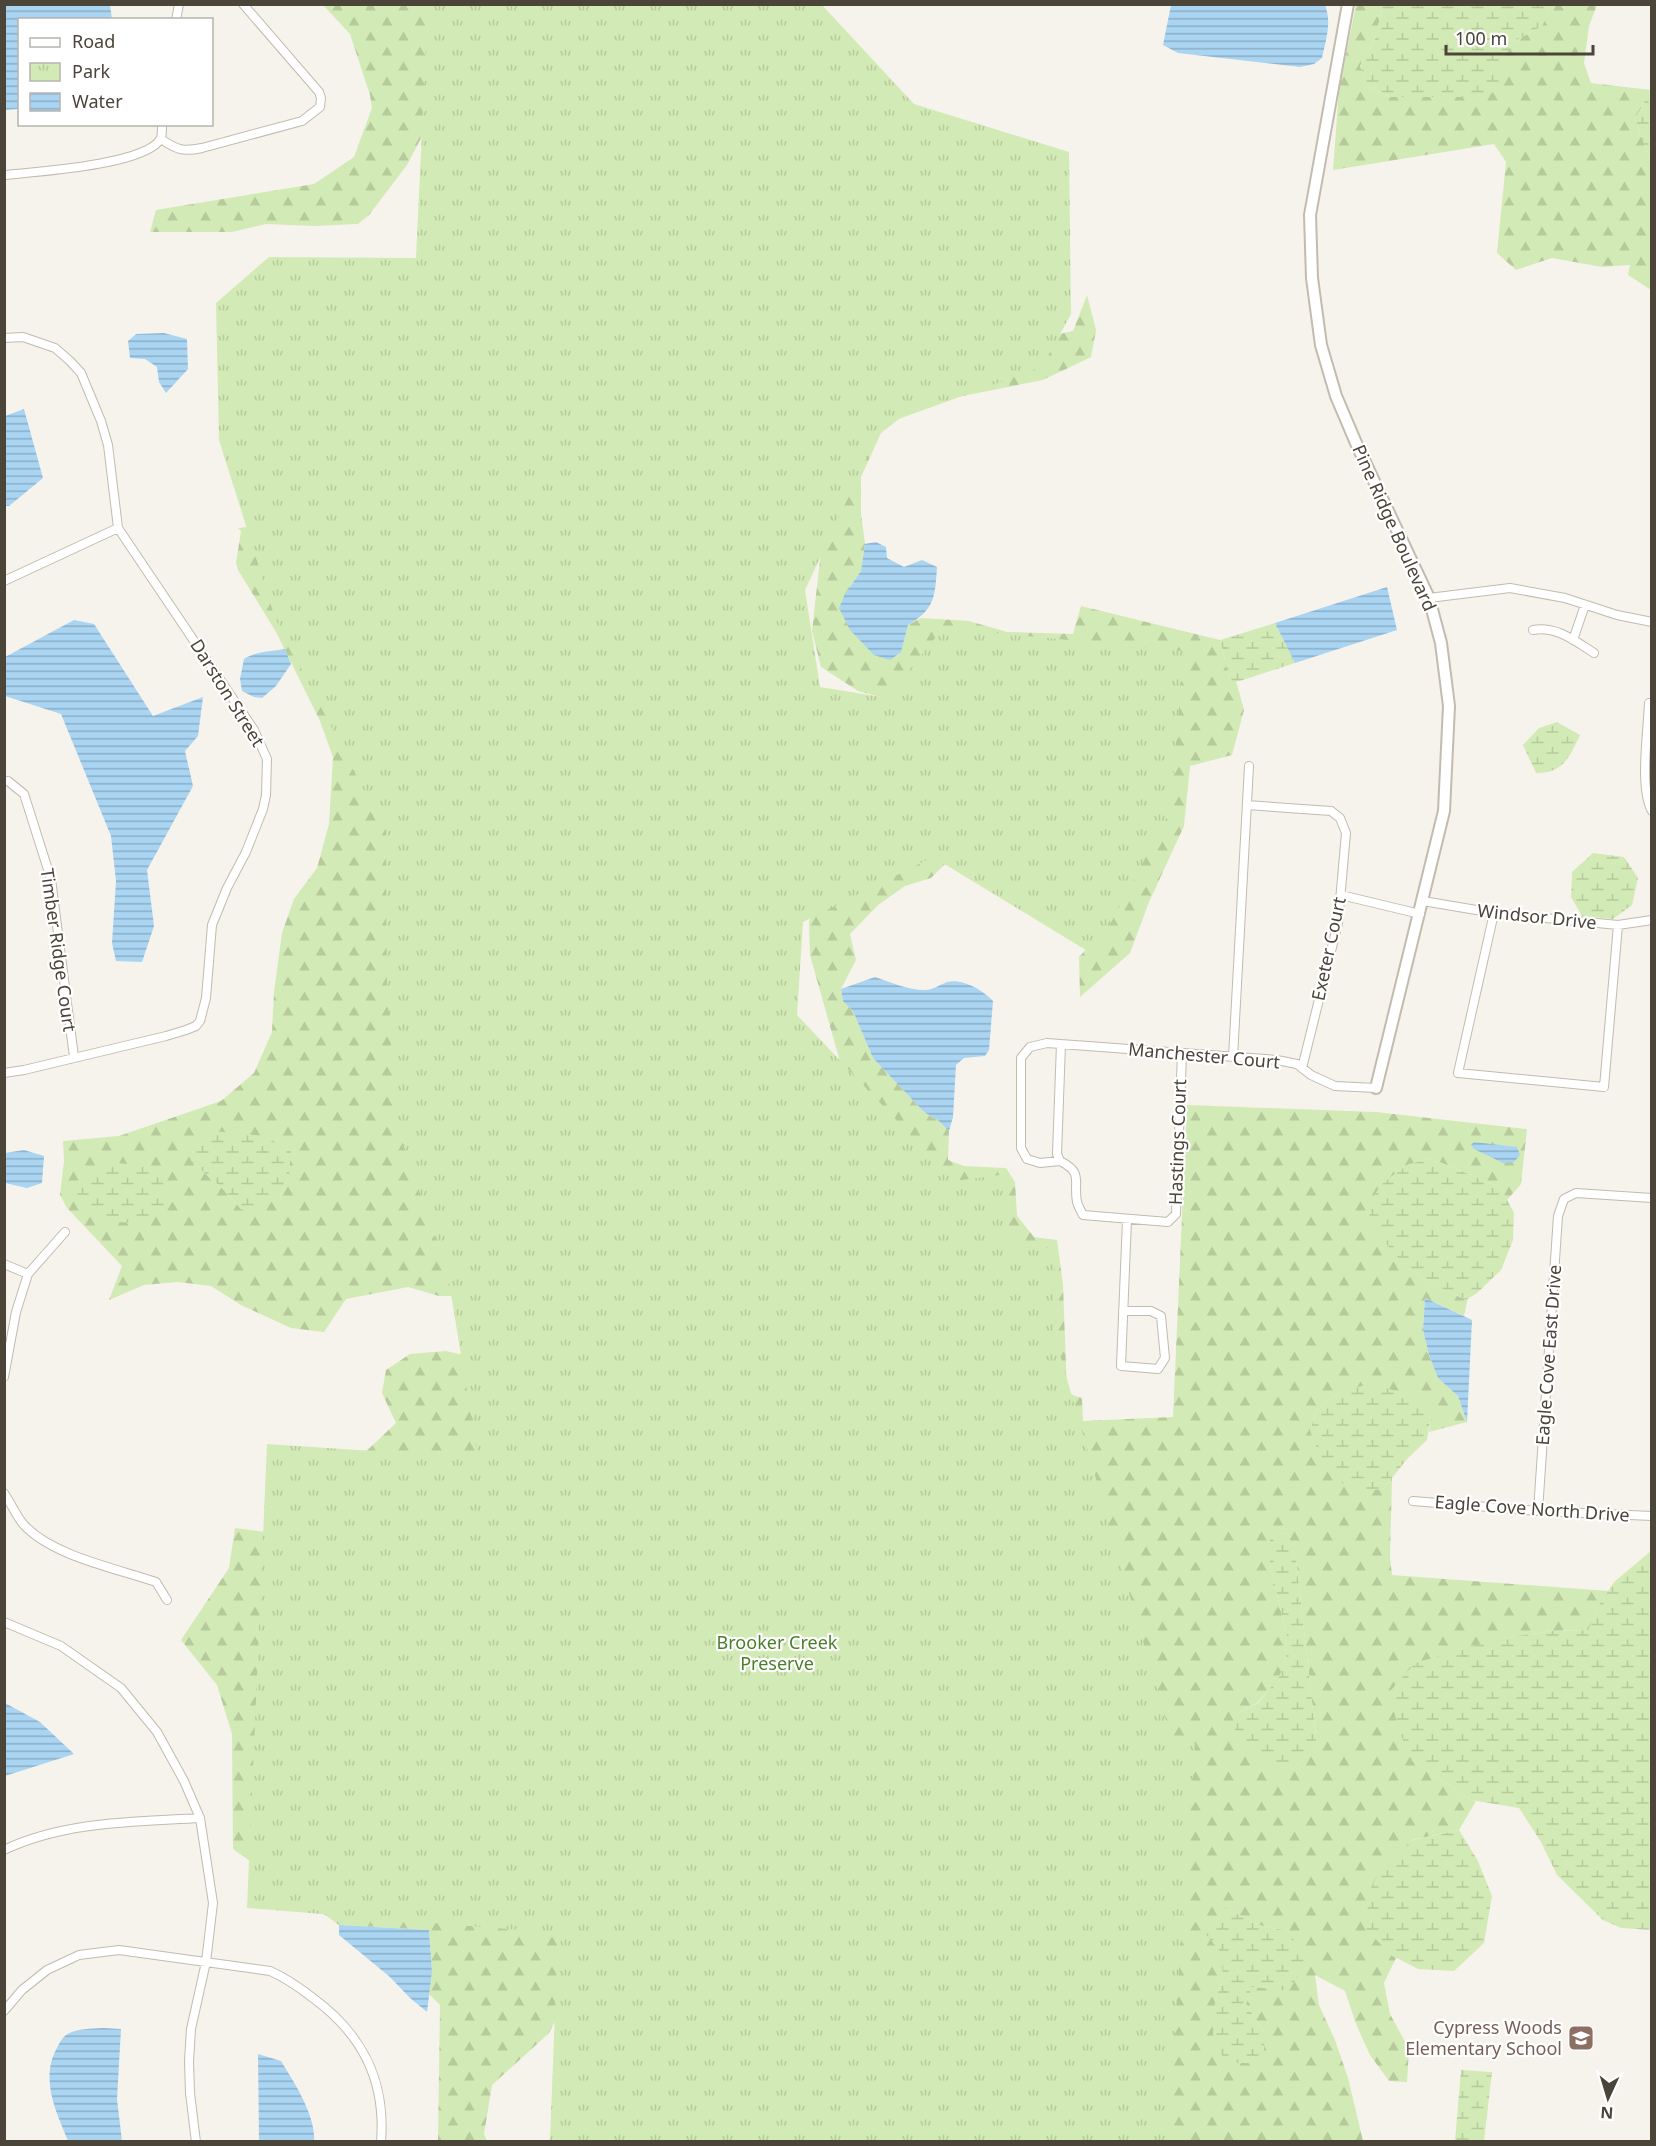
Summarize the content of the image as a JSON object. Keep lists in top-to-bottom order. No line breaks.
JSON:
{"streets":{"street":["Pine Ridge Boulevard","Darston Street","Windsor Drive","Exeter Court","Timber Ridge Court","Manchester Court","Hastings Court","Eagle Cove East Drive","Eagle Cove North Drive"]},"crossings":[["Pine Ridge Boulevard","Windsor Drive"],["Pine Ridge Boulevard","Manchester Court"],["Darston Street","Timber Ridge Court"],["Exeter Court","Manchester Court"],["Manchester Court","Hastings Court"],["Eagle Cove East Drive","Eagle Cove North Drive"]],"parks":["Brooker Creek Preserve"],"places":{"school or university":["Cypress Woods Elementary School"]},"legend":["Road","Park","Water"],"scale_bar":"100 m","north":"bottom"}
